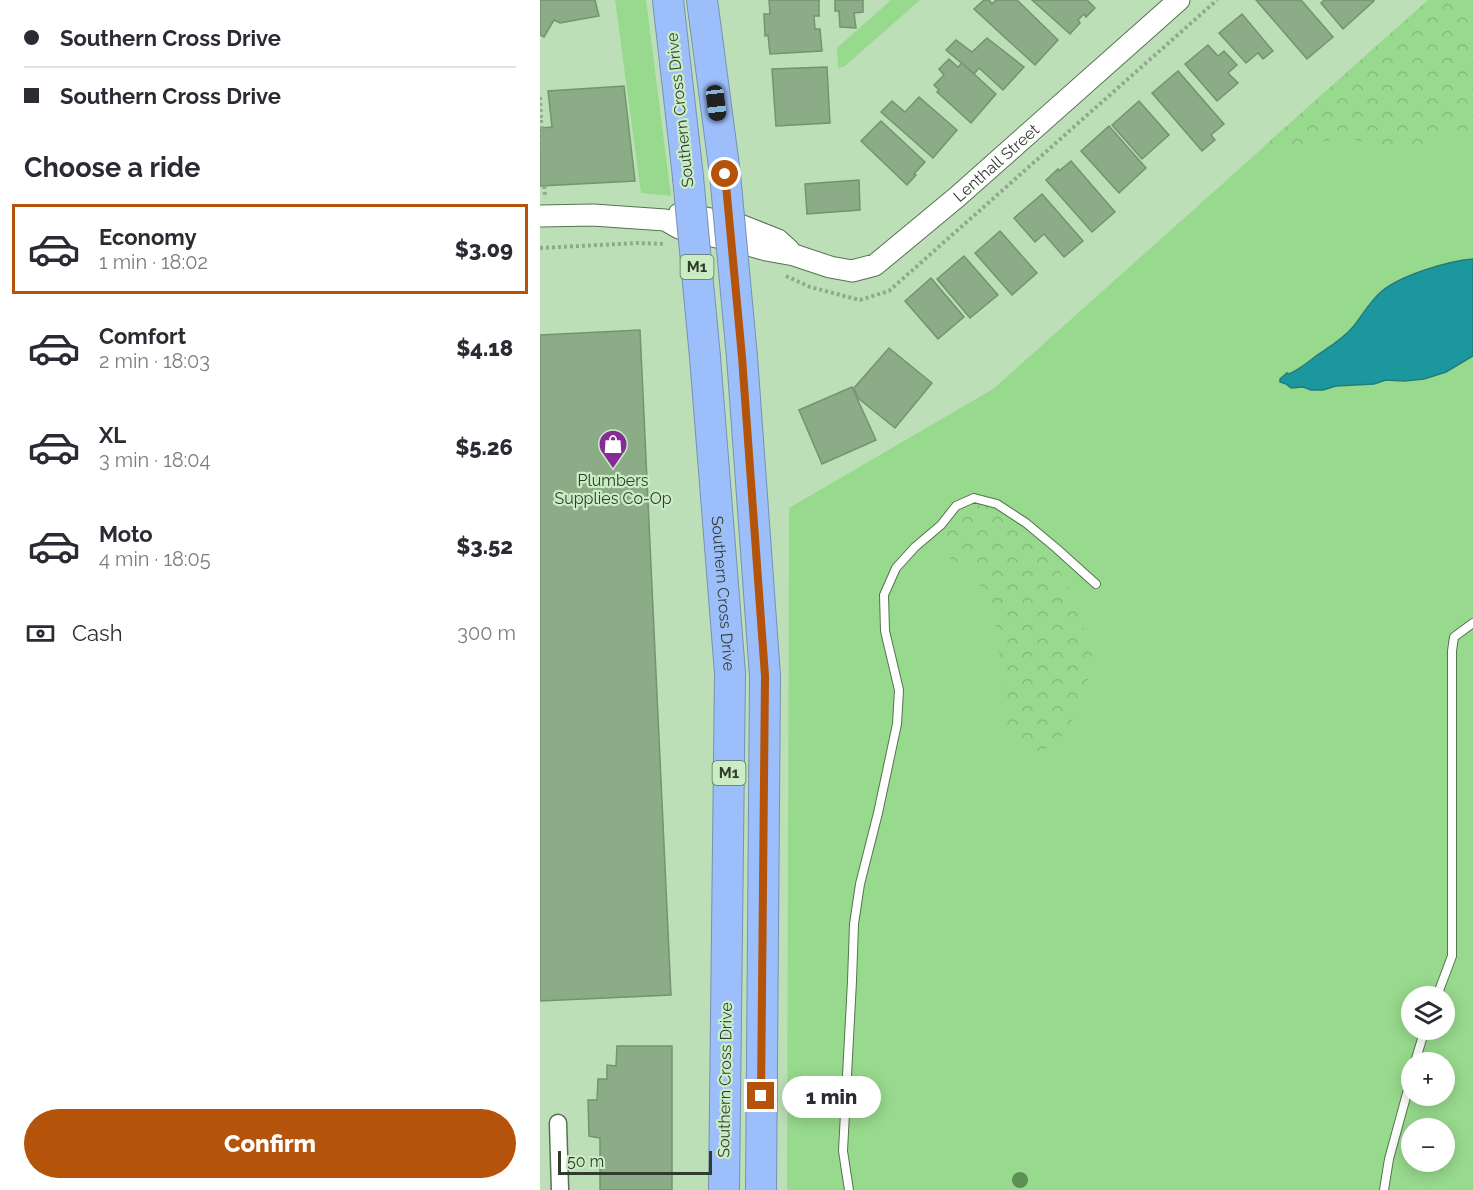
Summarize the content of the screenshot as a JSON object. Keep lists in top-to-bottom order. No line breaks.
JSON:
{"streets":{"highway":["Southern Cross Drive","M1"],"street":["Lenthall Street"]},"places":{"shop":["Plumbers Supplies Co-Op"]},"scale_bar":"50 m","page":{"banner":["Southern Cross Drive","Southern Cross Drive"],"heading":"Choose a ride","list":[{"name":"Economy","note":"1 min · 18:02","value":"$3.09"},{"name":"Comfort","note":"2 min · 18:03","value":"$4.18"},{"name":"XL","note":"3 min · 18:04","value":"$5.26"},{"name":"Moto","note":"4 min · 18:05","value":"$3.52"}],"pay":["Cash","300 m"],"map_buttons":["+","−"],"bubble":"1 min","buttons":"Confirm","scale":"50 m"}}
